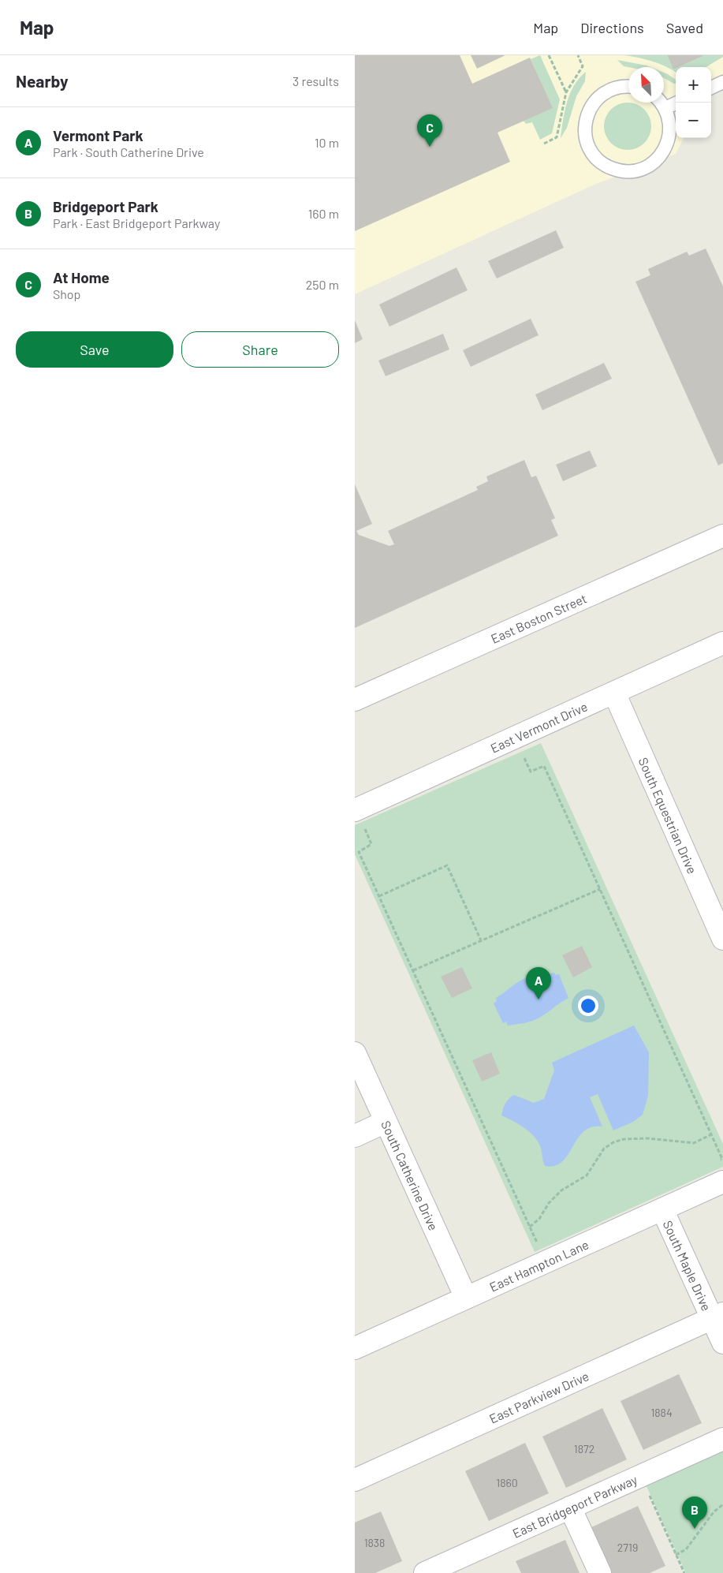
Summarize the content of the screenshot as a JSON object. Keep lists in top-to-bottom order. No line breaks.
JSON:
{"streets":{"street":["East Boston Street","East Vermont Drive","South Equestrian Drive","South Catherine Drive","East Hampton Lane","South Maple Drive","East Parkview Drive","East Bridgeport Parkway"]},"crossings":[["East Vermont Drive","South Equestrian Drive"],["South Catherine Drive","East Hampton Lane"],["East Hampton Lane","South Maple Drive"],["South Maple Drive","East Parkview Drive"]],"house_numbers":["1884","1872","1860","1838","2719"],"north":"top left","page":{"header":"Map","nav":["Map","Directions","Saved"],"heading":["Nearby","3 results"],"map_buttons":["+","−"],"list":[{"mark":"A","name":"Vermont Park","note":"Park · South Catherine Drive","value":"10 m"},{"mark":"B","name":"Bridgeport Park","note":"Park · East Bridgeport Parkway","value":"160 m"},{"mark":"C","name":"At Home","note":"Shop","value":"250 m"}],"pins":["C","A","B"],"buttons":["Save","Share"]}}
